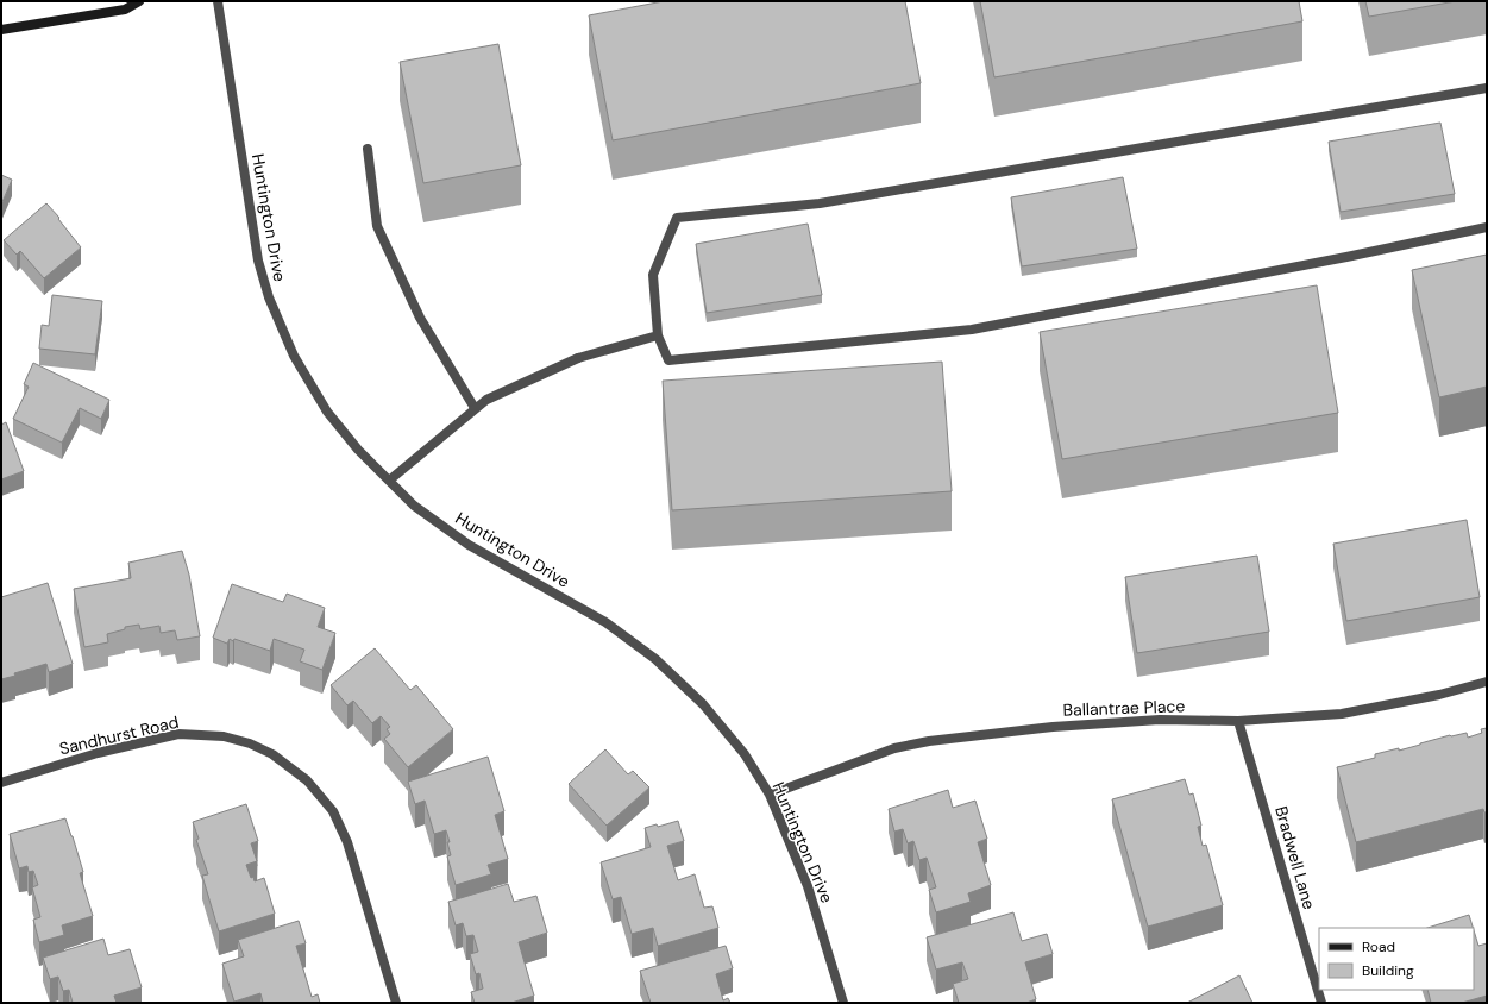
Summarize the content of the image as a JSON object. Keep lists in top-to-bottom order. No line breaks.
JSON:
{"streets":{"street":["Huntington Drive","Ballantrae Place","Sandhurst Road","Bradwell Lane"]},"crossings":[["Huntington Drive","Ballantrae Place"],["Ballantrae Place","Bradwell Lane"]],"legend":["Road","Building"]}
